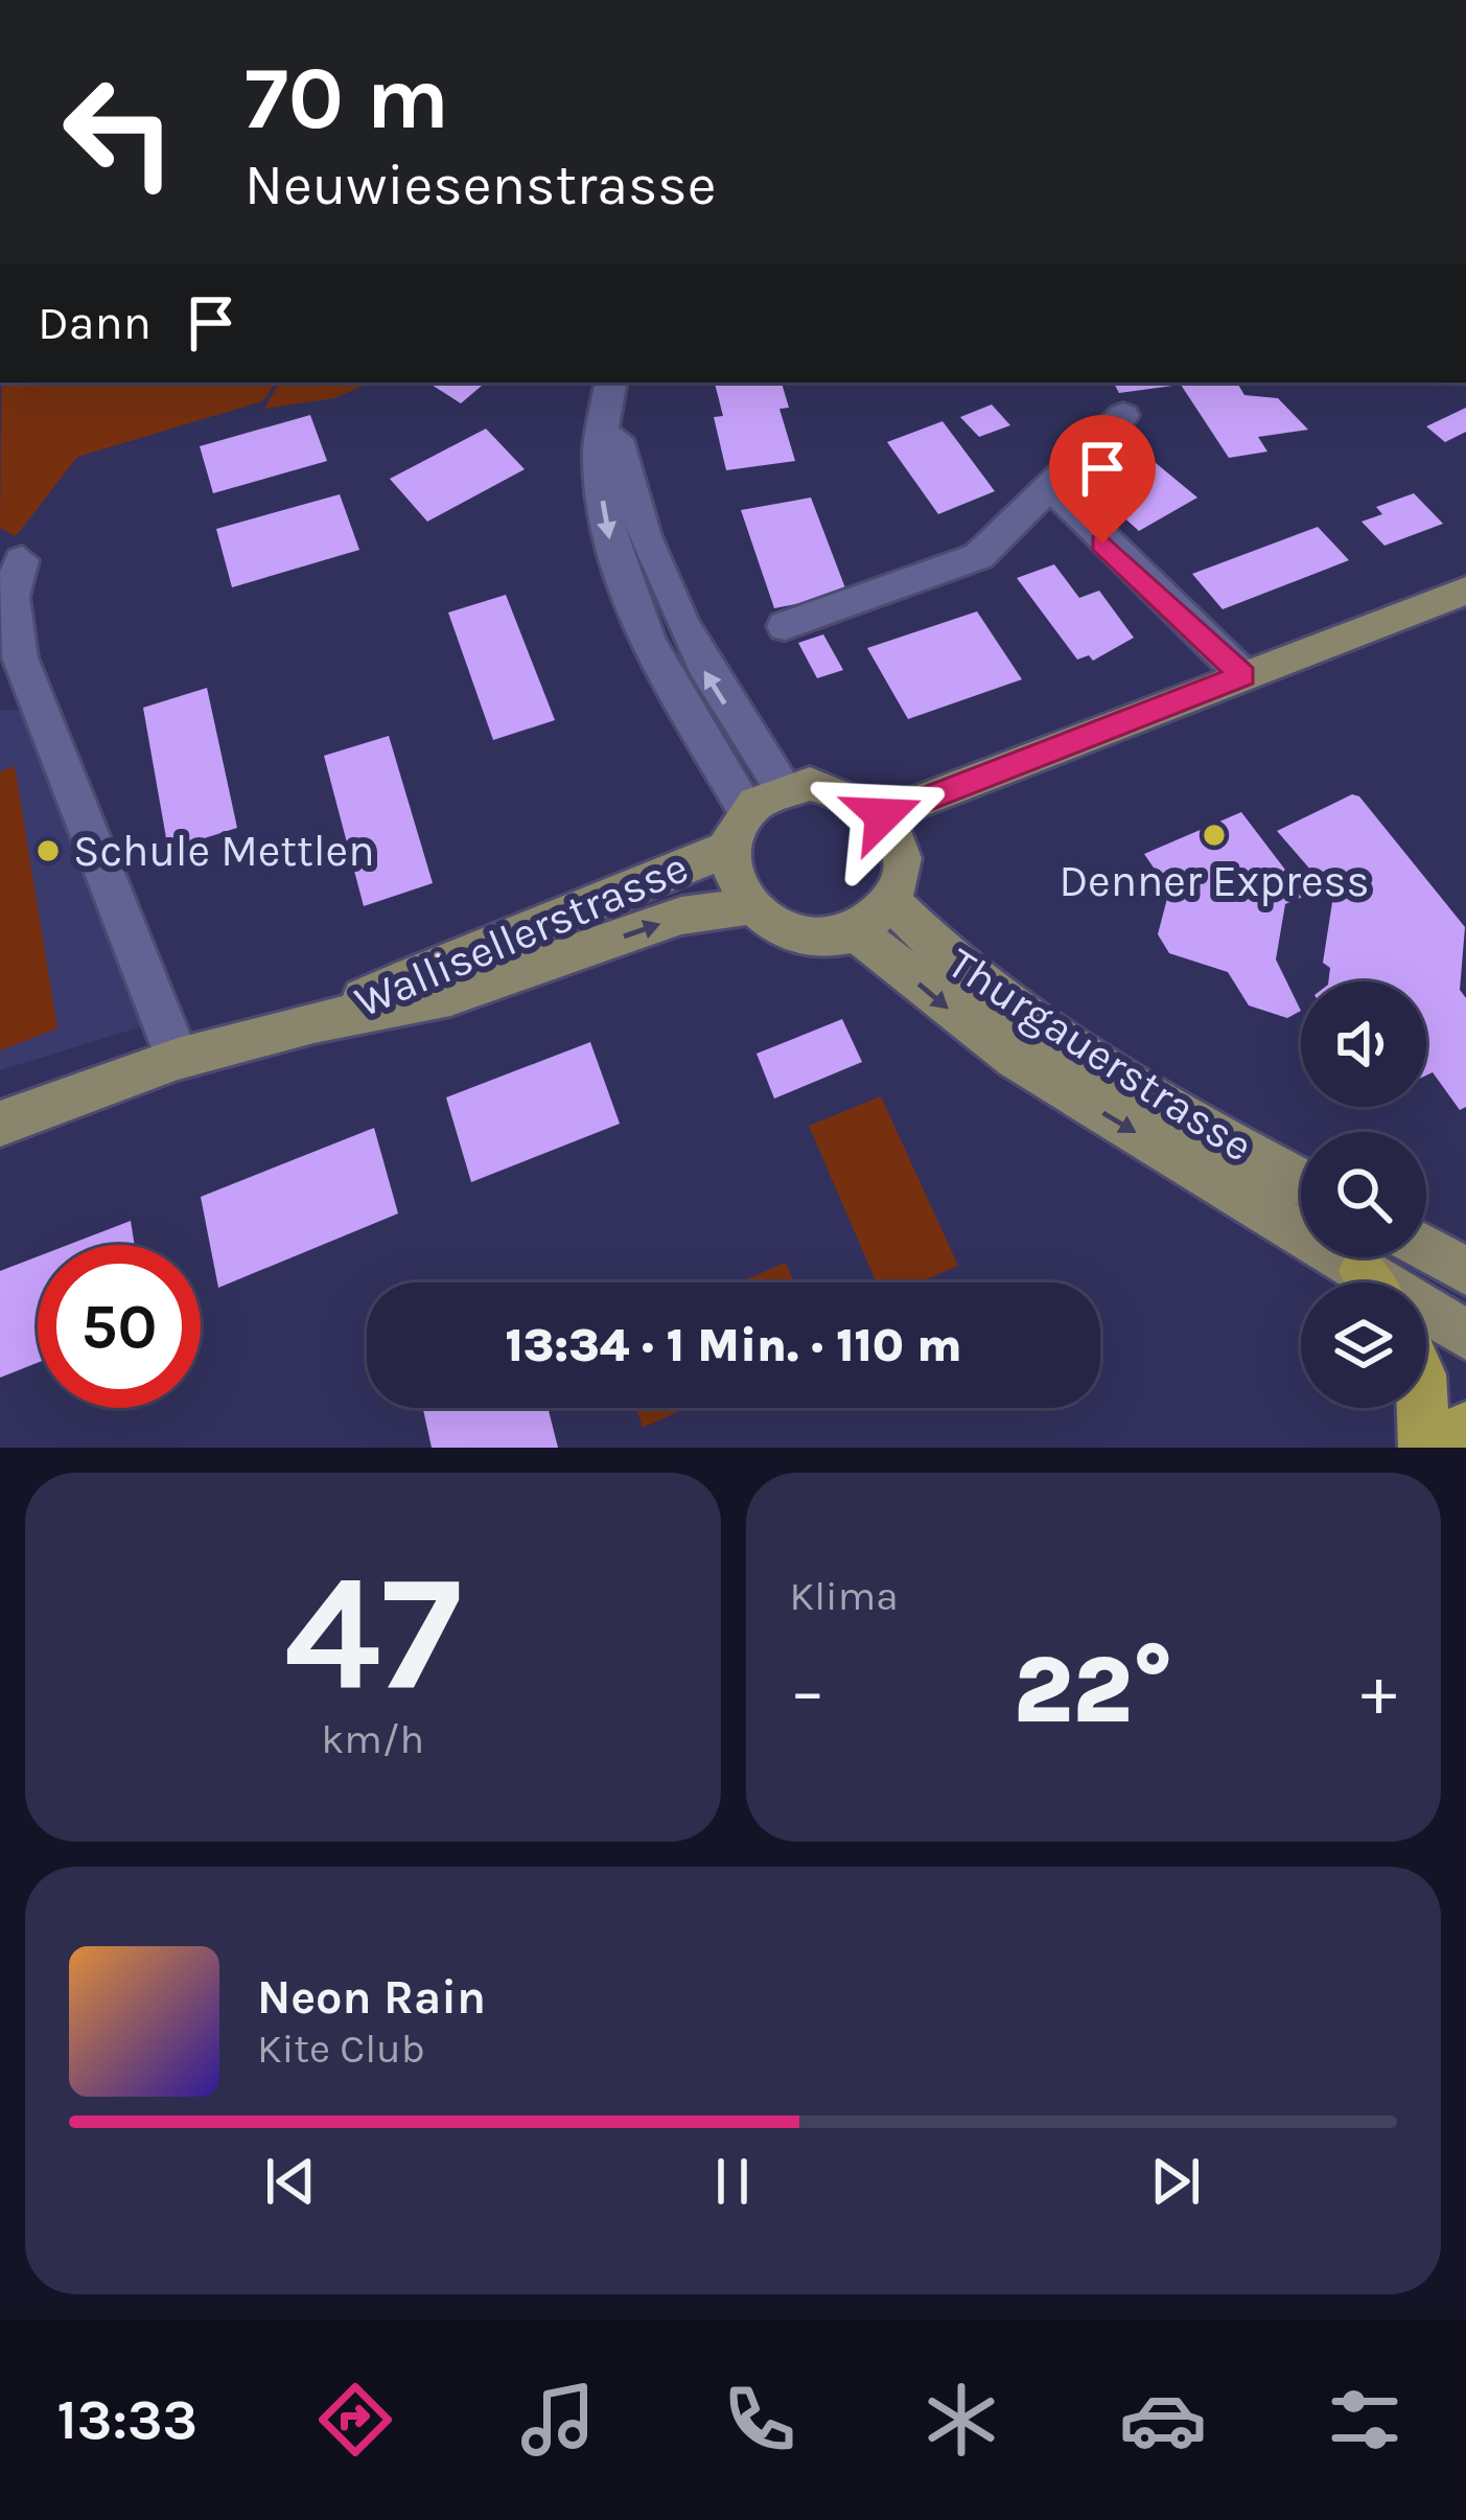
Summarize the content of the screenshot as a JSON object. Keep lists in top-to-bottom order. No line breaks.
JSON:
{"streets":{"main road":["Wallisellerstrasse","Thurgauerstrasse"]},"crossings":[["Wallisellerstrasse","Thurgauerstrasse"]],"places":["Denner Express","Schule Mettlen"],"page":{"turn":["70 m","Neuwiesenstrasse"],"then":"Dann","limit":"50","trip":"13:34 · 1 Min. · 110 m","tile":[["47","km/h"],"Klima"],"heat":["−","22°","+"],"song":["Neon Rain","Kite Club"],"tabs":"13:33"}}
